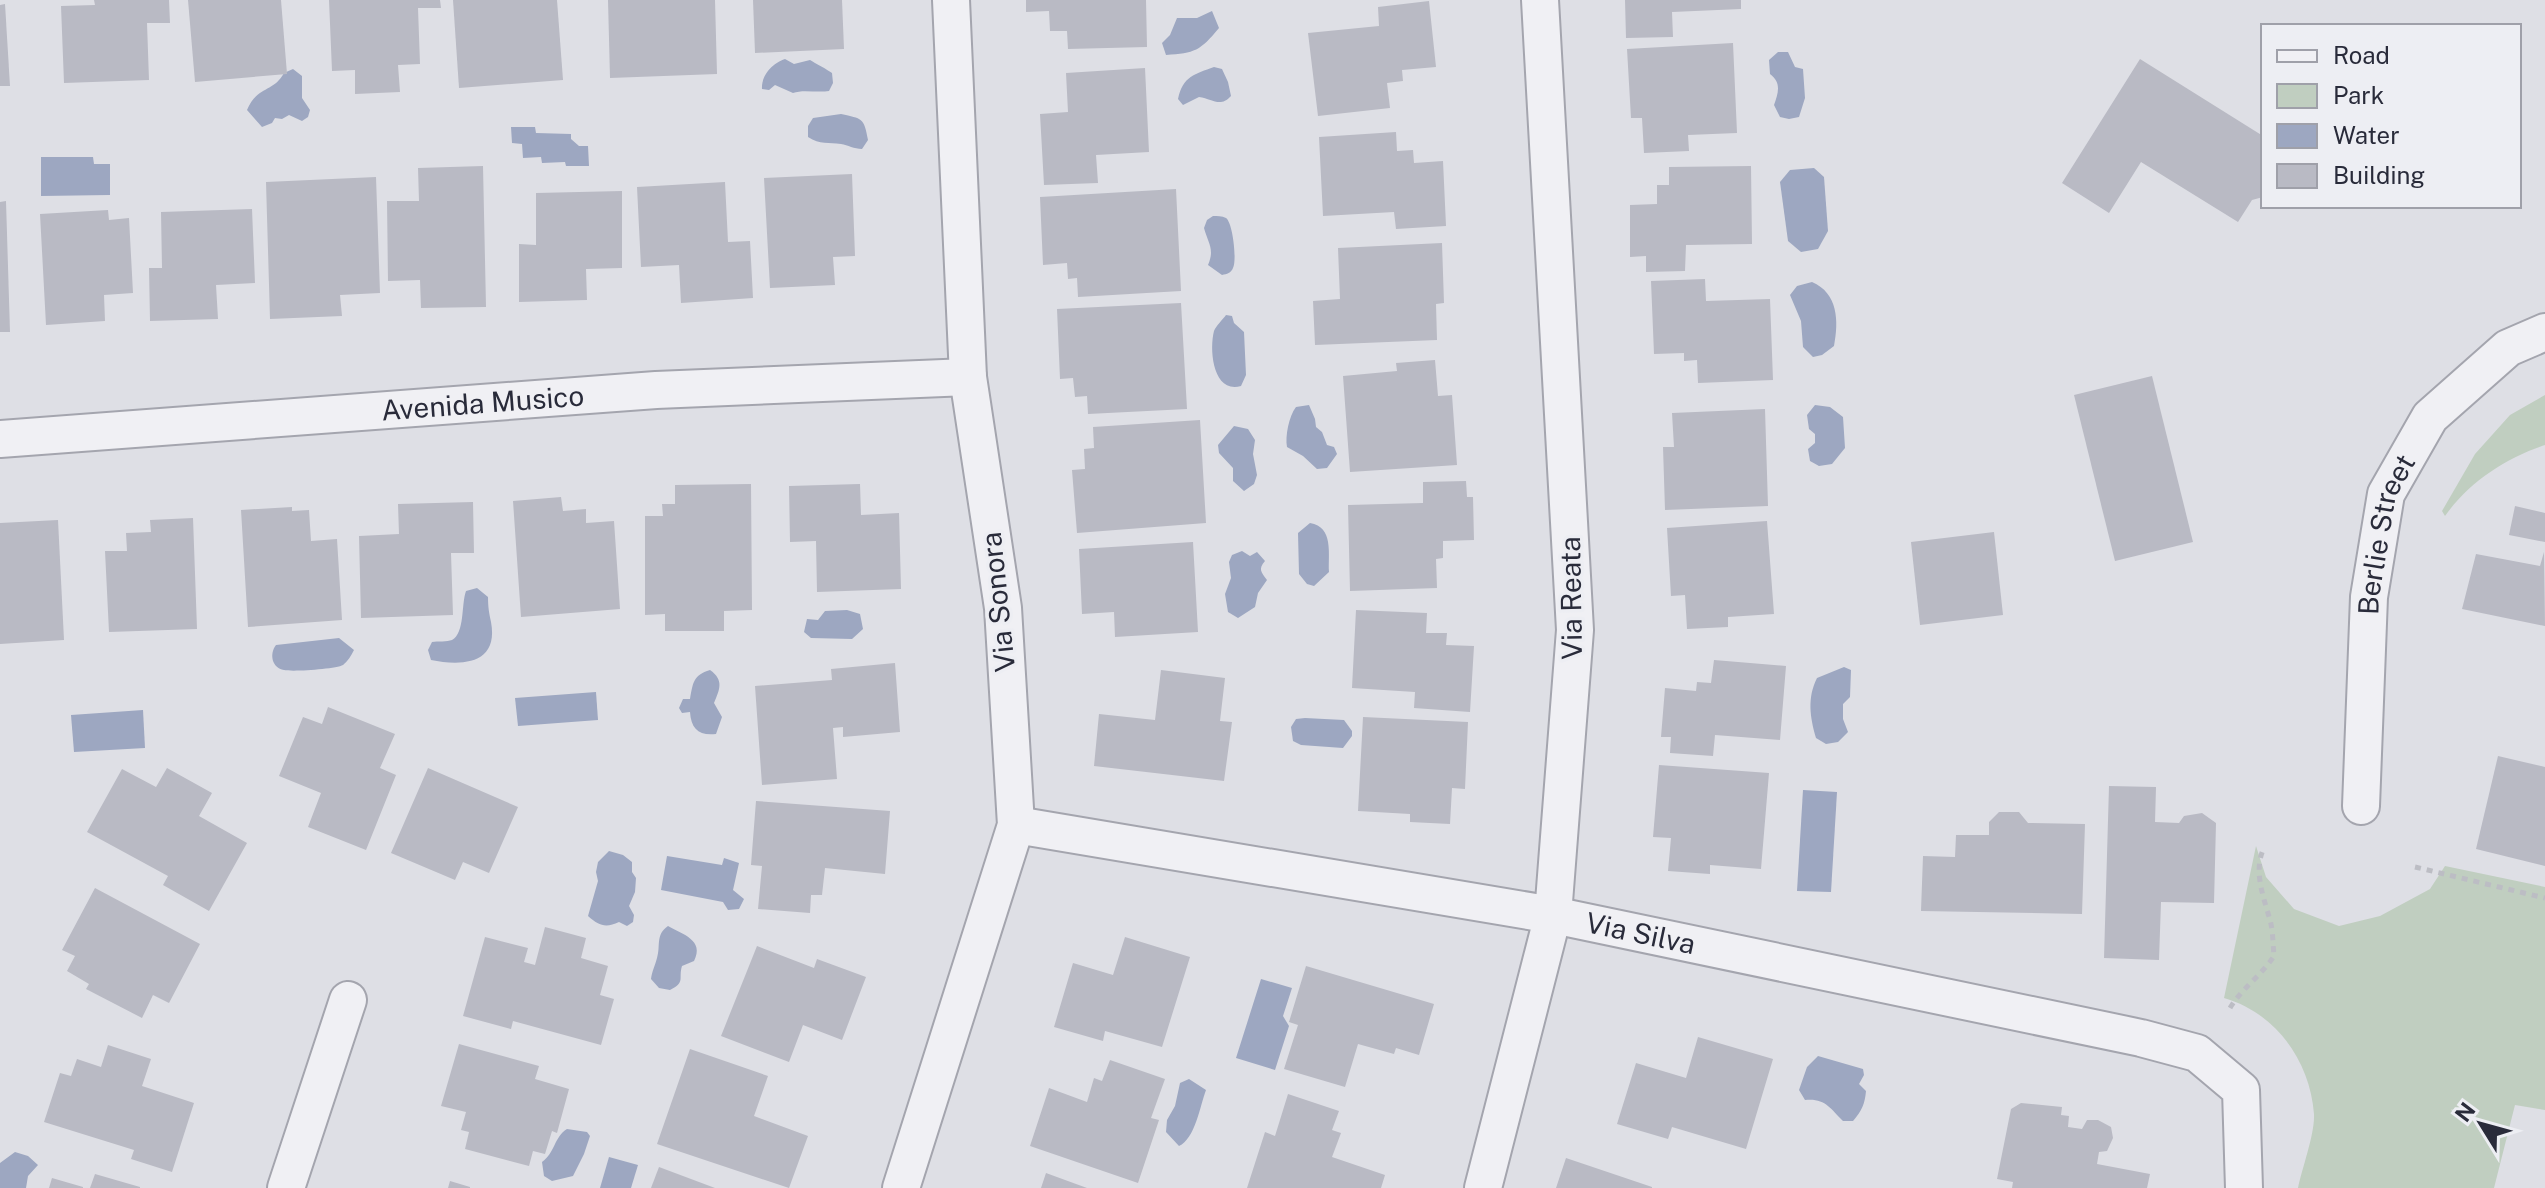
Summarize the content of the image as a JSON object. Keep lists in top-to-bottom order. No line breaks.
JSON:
{"streets":{"street":["Avenida Musico","Berlie Street","Via Reata","Via Sonora","Via Silva"]},"crossings":[["Avenida Musico","Via Sonora"],["Via Reata","Via Silva"],["Via Sonora","Via Silva"]],"legend":["Road","Park","Water","Building"],"north":"top left"}
